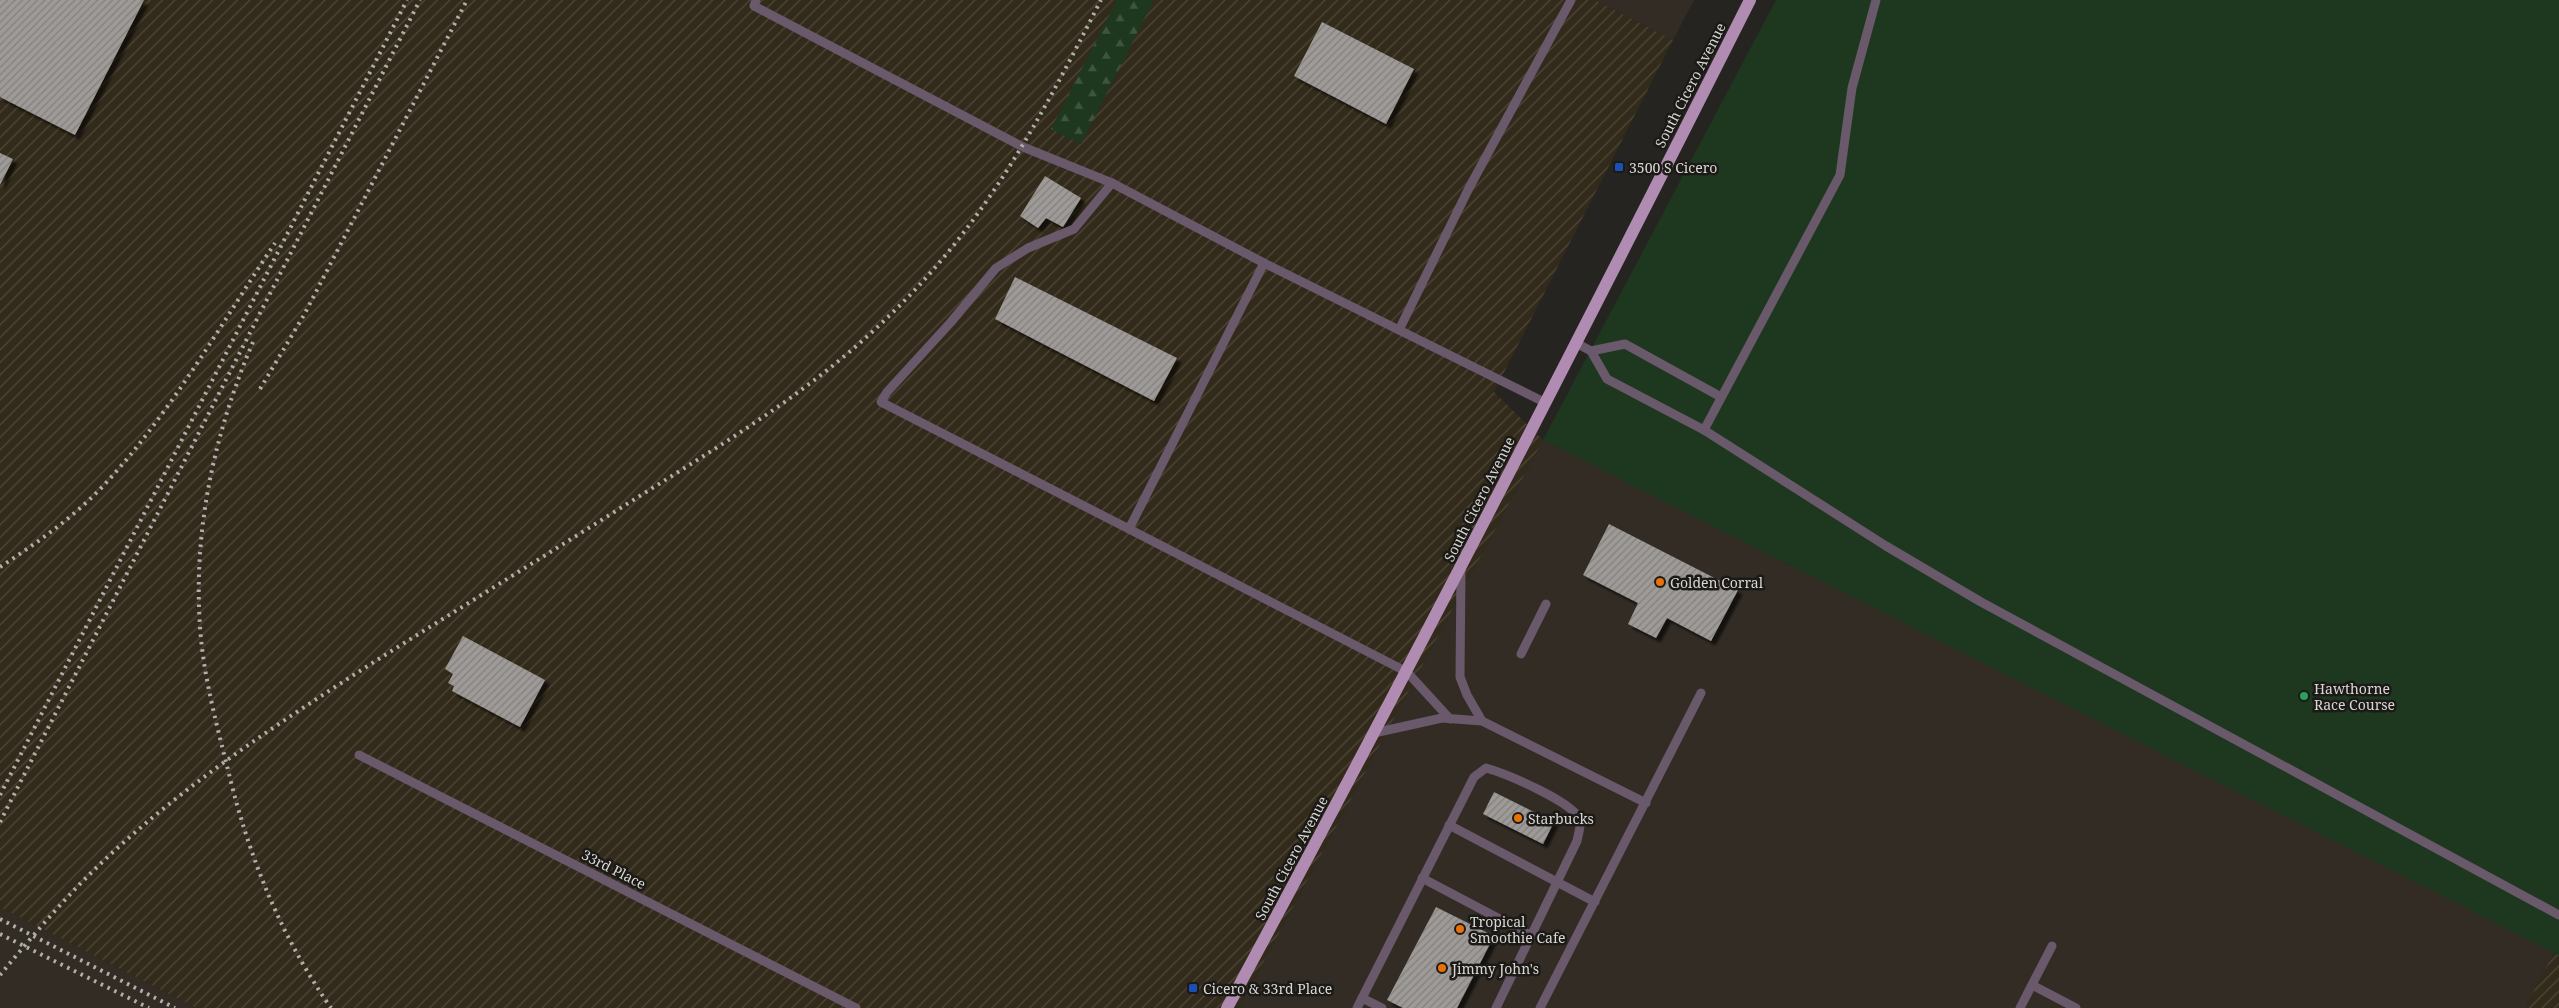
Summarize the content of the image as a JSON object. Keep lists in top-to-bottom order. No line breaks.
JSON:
{"streets":{"main road":["South Cicero Avenue"],"lane":["33rd Place"]},"places":{"transit":["3500 S Cicero","Cicero & 33rd Place"],"other":["Golden Corral","Hawthorne Race Course","Starbucks","Tropical Smoothie Cafe","Jimmy John's"]}}
